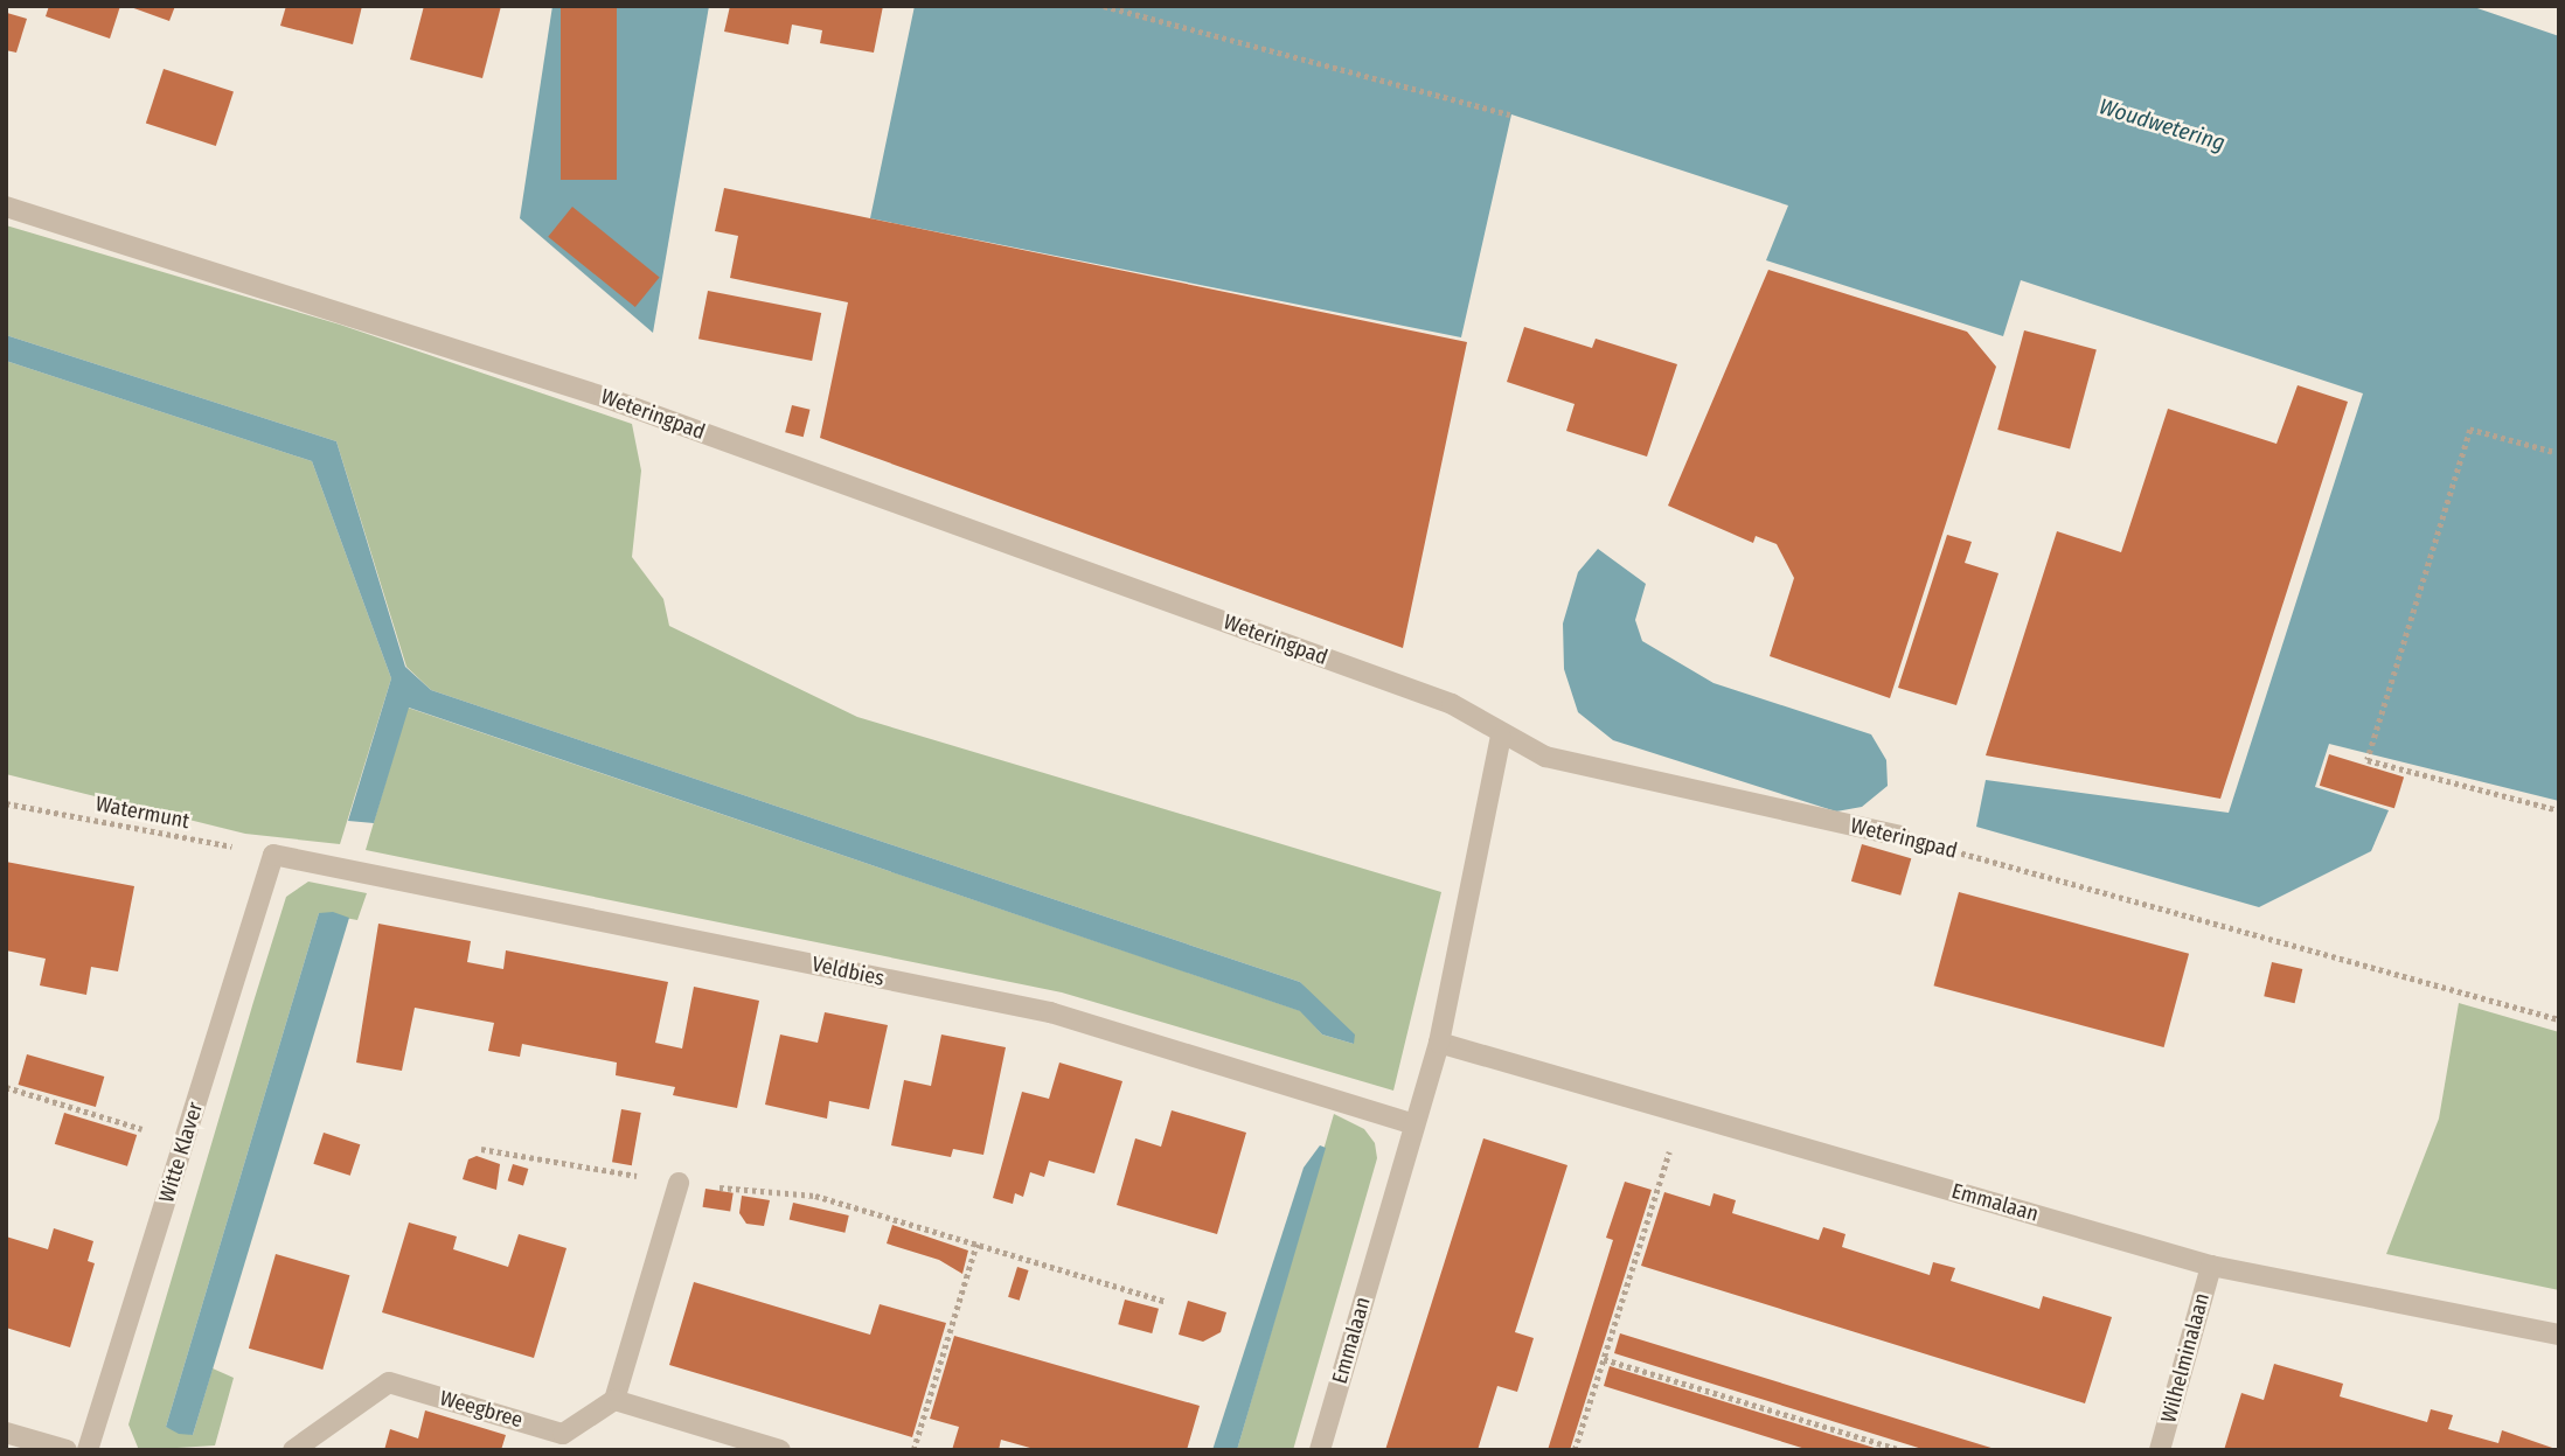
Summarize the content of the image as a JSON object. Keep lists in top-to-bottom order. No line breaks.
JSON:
{"streets":{"street":["Weteringpad","Veldbies","Witte Klaver","Emmalaan","Wilhelminalaan","Weegbree"],"path":["Watermunt"]},"crossings":[["Weteringpad","Emmalaan"],["Watermunt","Veldbies"],["Watermunt","Witte Klaver"],["Veldbies","Witte Klaver"],["Veldbies","Emmalaan"],["Emmalaan","Wilhelminalaan"]],"water":["Woudwetering"]}
